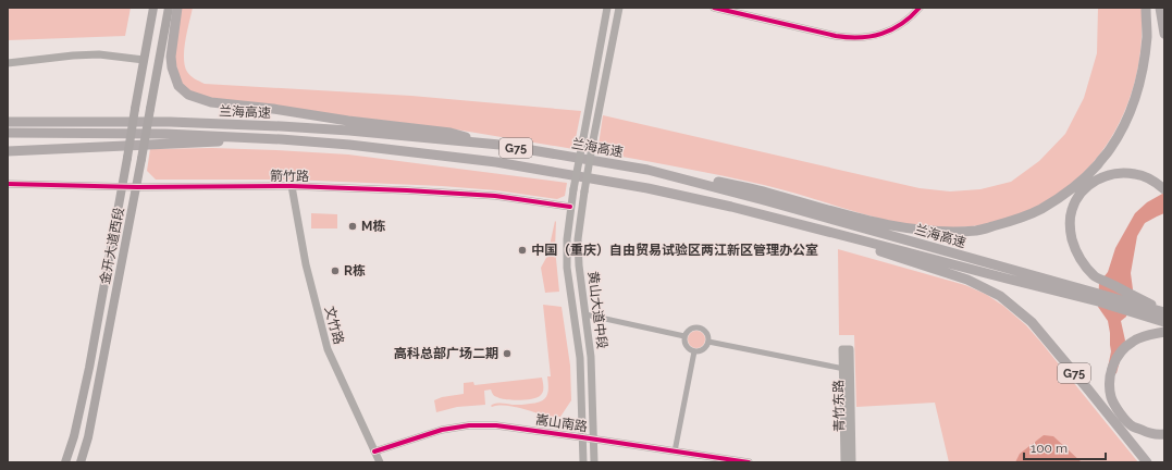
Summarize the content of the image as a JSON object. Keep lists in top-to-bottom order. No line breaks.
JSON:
{"streets":{"highway":["兰海高速","G75"],"main road":["金开大道西段"],"street":["箭竹路","黄山大道中段","文竹路","青竹东路","嵩山南路"]},"crossings":[["兰海高速","G75"],["箭竹路","金开大道西段"],["箭竹路","黄山大道中段"],["箭竹路","文竹路"],["黄山大道中段","嵩山南路"],["文竹路","嵩山南路"]],"places":["M栋","中国（重庆）自由贸易试验区两江新区管理办公室","R栋","高科总部广场二期"],"scale_bar":"100 m"}
